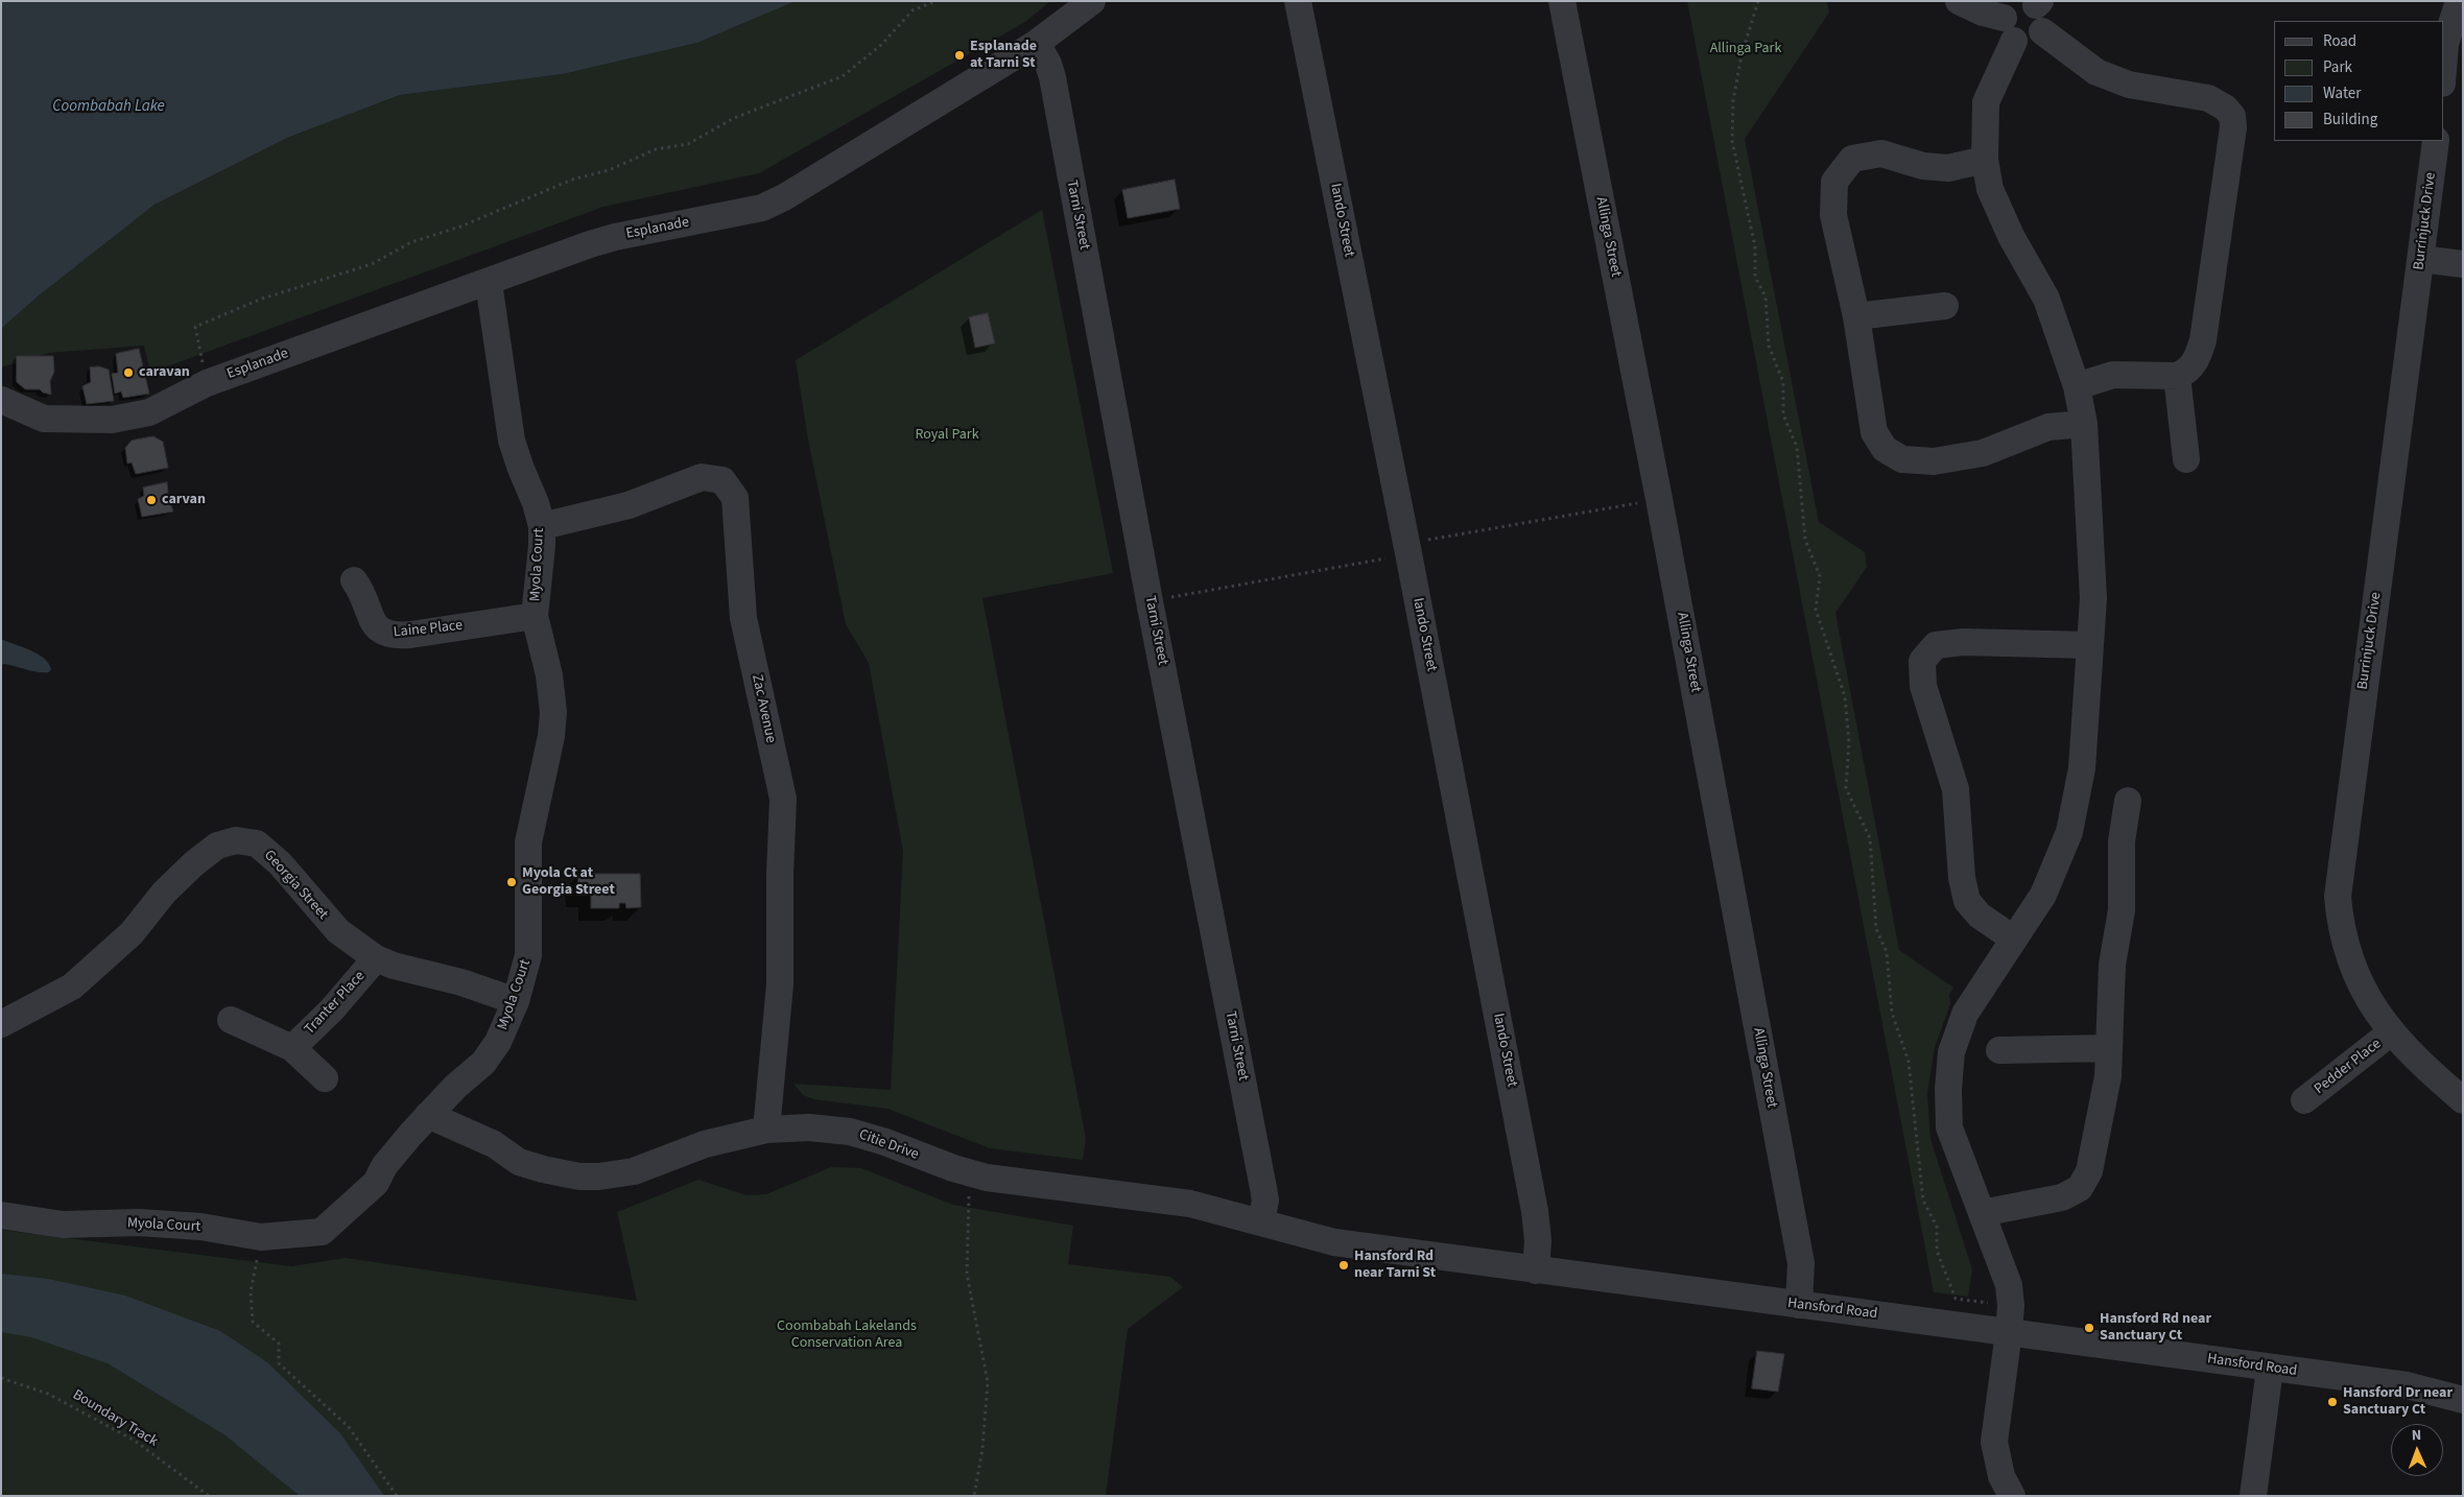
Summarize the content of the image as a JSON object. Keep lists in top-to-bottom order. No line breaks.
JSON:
{"streets":{"street":["Tarni Street","Iando Street","Burrinjuck Drive","Esplanade","Allinga Street","Myola Court","Laine Place","Zac Avenue","Georgia Street","Tranter Place","Pedder Place","Citie Drive","Hansford Road"],"path":["Boundary Track"]},"crossings":[["Tarni Street","Esplanade"],["Tarni Street","Citie Drive"],["Tarni Street","Hansford Road"],["Iando Street","Hansford Road"],["Burrinjuck Drive","Pedder Place"],["Esplanade","Myola Court"],["Allinga Street","Hansford Road"],["Myola Court","Laine Place"],["Myola Court","Zac Avenue"],["Myola Court","Georgia Street"],["Myola Court","Citie Drive"],["Zac Avenue","Citie Drive"],["Georgia Street","Tranter Place"],["Citie Drive","Hansford Road"]],"water":["Coombabah Lake"],"parks":["Allinga Park","Royal Park","Coombabah Lakelands Conservation Area"],"places":["Esplanade at Tarni St","caravan","carvan","Myola Ct at Georgia Street","Hansford Rd near Tarni St","Hansford Rd near Sanctuary Ct","Hansford Dr near Sanctuary Ct"],"legend":["Road","Park","Water","Building"],"north":"top"}
